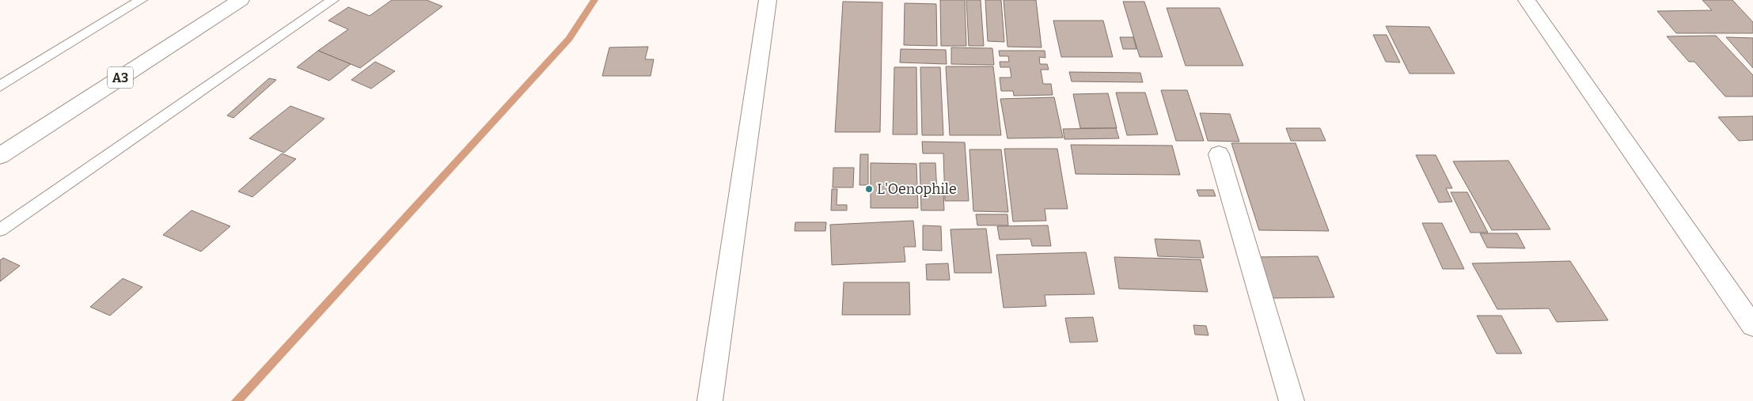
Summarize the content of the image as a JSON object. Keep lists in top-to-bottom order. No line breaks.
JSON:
{"streets":{"main road":["A3"]},"places":["L'Oenophile"]}
